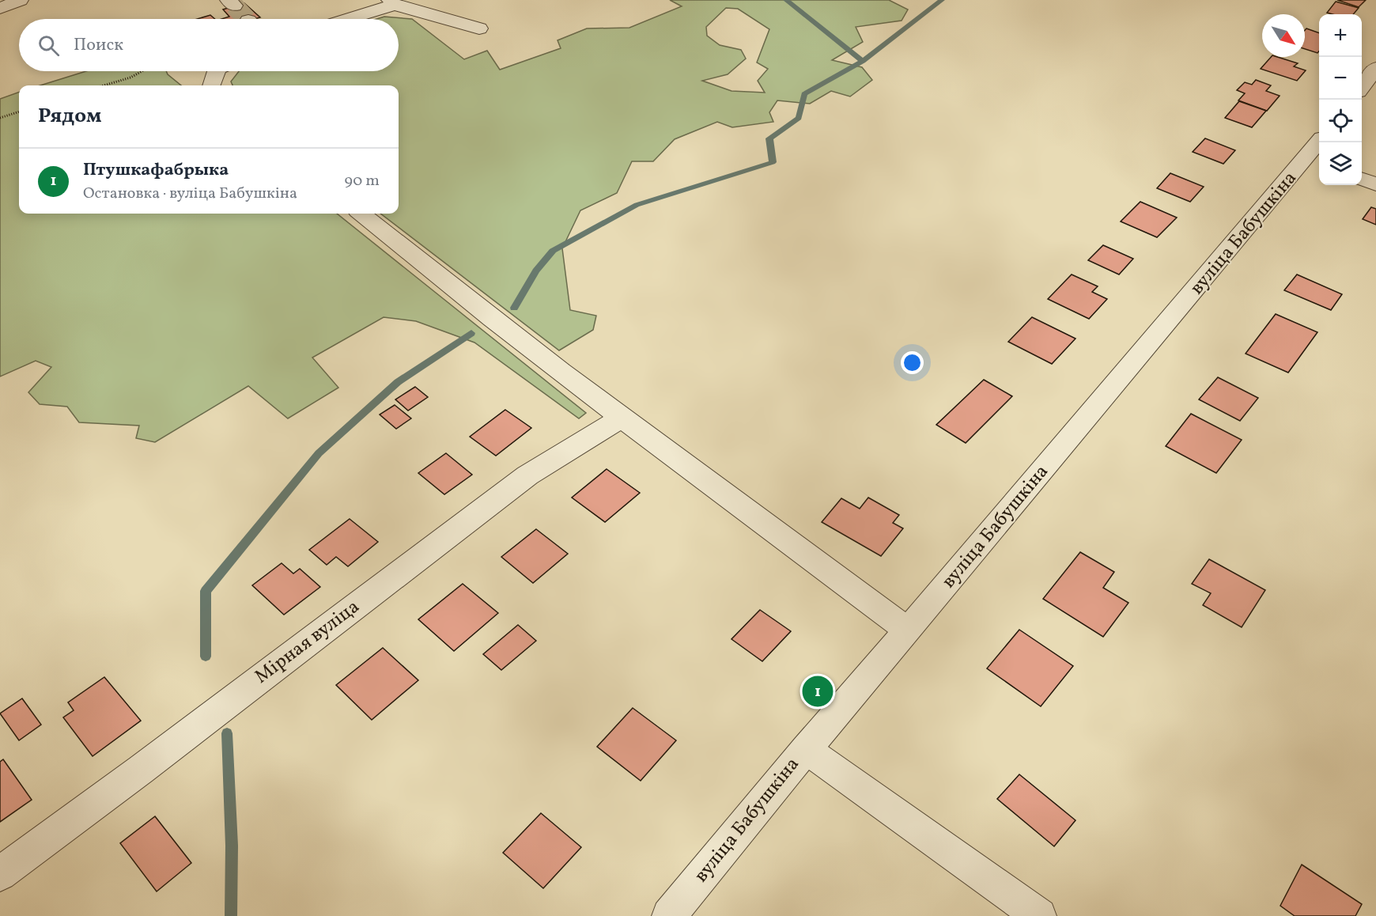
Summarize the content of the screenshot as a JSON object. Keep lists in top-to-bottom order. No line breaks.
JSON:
{"streets":{"street":["вуліца Бабушкіна","Мірная вуліца"]},"north":"bottom right","page":{"map_buttons":["+","−"],"search":"Поиск","heading":"Рядом","list":[{"mark":"1","name":"Птушкафабрыка","note":"Остановка · вуліца Бабушкіна","value":"90 m"}],"pins":"1"}}
